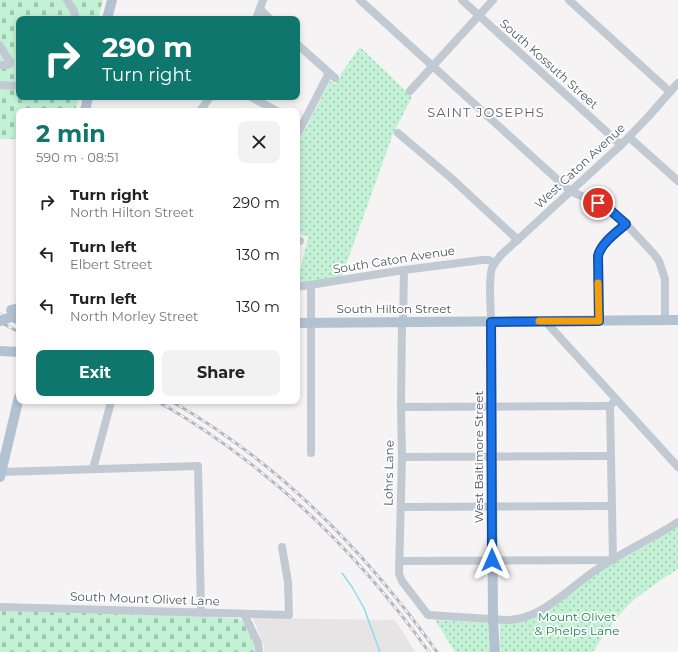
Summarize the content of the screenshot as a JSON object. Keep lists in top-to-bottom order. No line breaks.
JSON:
{"streets":{"main road":["South Hilton Street","West Baltimore Street"],"street":["South Kossuth Street","West Caton Avenue","South Caton Avenue","Lohrs Lane","South Mount Olivet Lane"]},"crossings":[["South Kossuth Street","West Caton Avenue"],["West Caton Avenue","South Caton Avenue"],["West Caton Avenue","West Baltimore Street"],["South Caton Avenue","West Baltimore Street"],["South Caton Avenue","Lohrs Lane"],["South Hilton Street","West Baltimore Street"],["South Hilton Street","Lohrs Lane"],["West Baltimore Street","Lohrs Lane"]],"districts":["SAINT JOSEPHS"],"parks":["Mount Olivet & Phelps Lane"],"page":{"turn":["290 m","Turn right"],"heading":["2 min","590 m · 08:51"],"list":[{"name":"Turn right","note":"North Hilton Street","value":"290 m"},{"name":"Turn left","note":"Elbert Street","value":"130 m"},{"name":"Turn left","note":"North Morley Street","value":"130 m"}],"buttons":["Exit","Share"]}}
